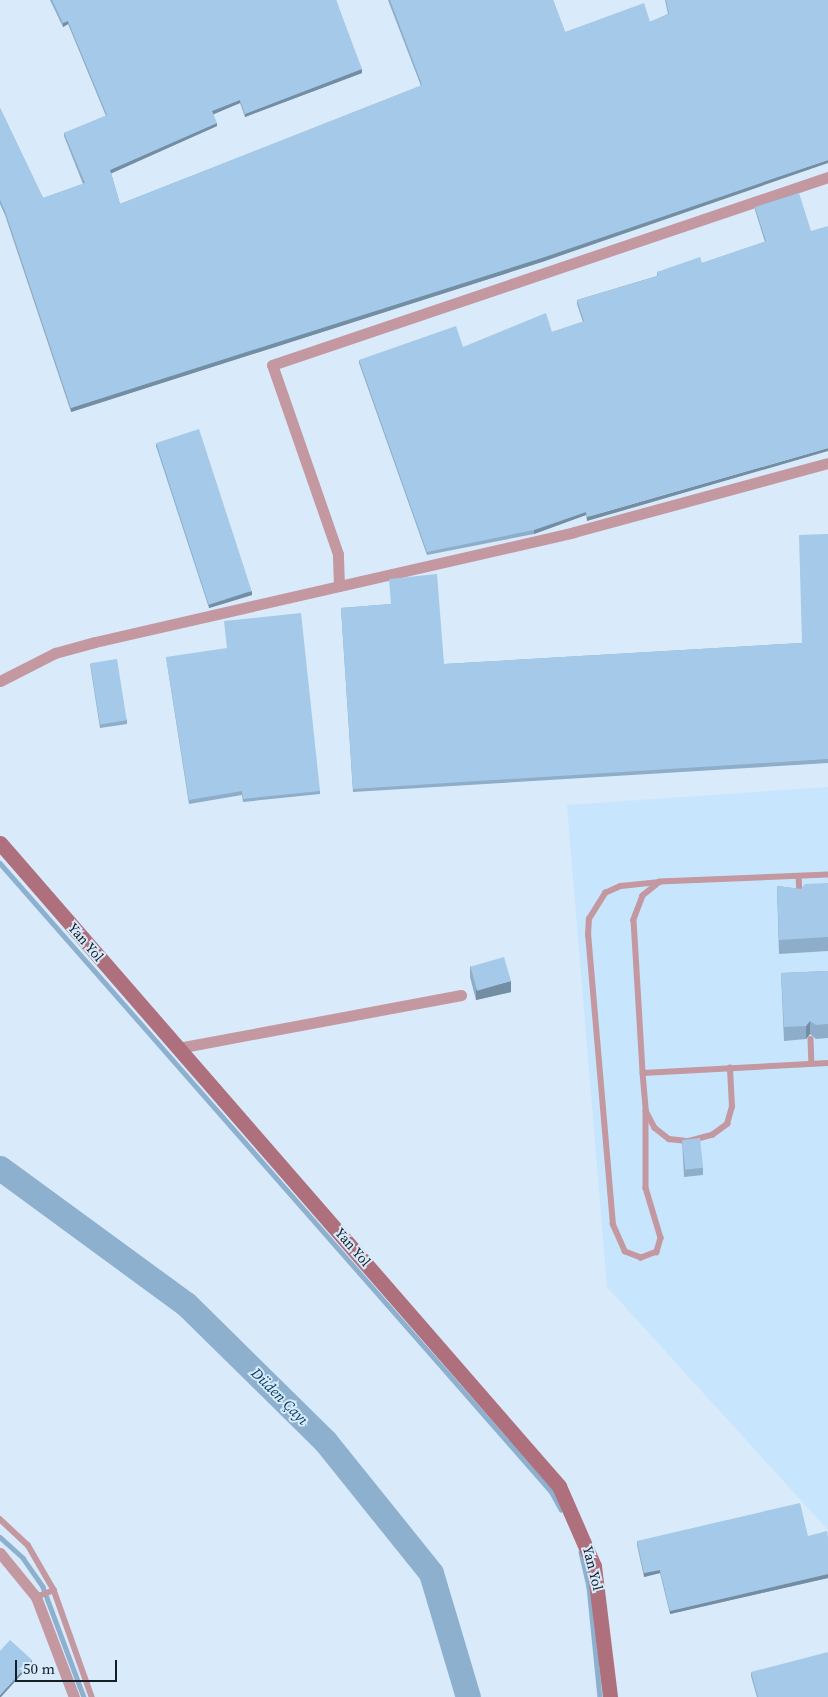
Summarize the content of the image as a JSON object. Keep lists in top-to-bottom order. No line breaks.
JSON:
{"streets":{"street":["Yan Yol"]},"water":["Düden Çayı"],"scale_bar":"50 m"}
